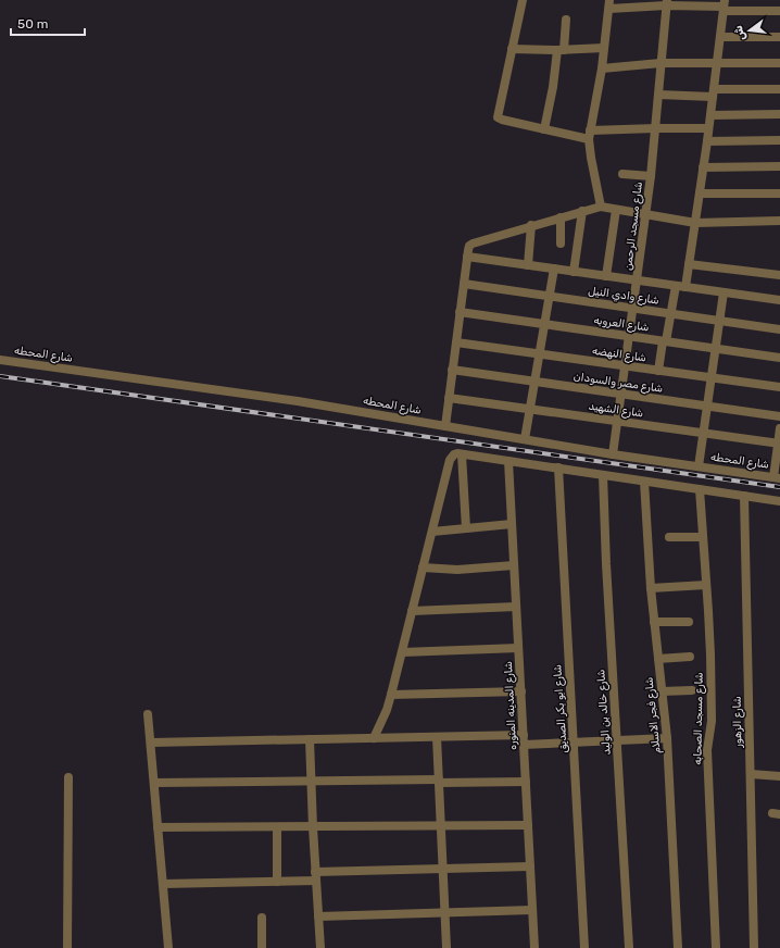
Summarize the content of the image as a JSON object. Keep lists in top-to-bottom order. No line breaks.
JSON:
{"streets":{"street":["شارع مسجد الرحمن","شارع وادي النيل","شارع العروبه","شارع المحطه","شارع النهضه","شارع مصر والسودان","شارع الشهيد","شارع المدينه المنوره","شارع ابو بكر الصديق","شارع خالد بن الوليد","شارع فجر الاسلام","شارع مسجد الصحابه","شارع الزهور"]},"crossings":[["شارع مسجد الرحمن","شارع وادي النيل"],["شارع مسجد الرحمن","شارع العروبه"],["شارع مسجد الرحمن","شارع المحطه"],["شارع مسجد الرحمن","شارع النهضه"],["شارع مسجد الرحمن","شارع مصر والسودان"],["شارع مسجد الرحمن","شارع الشهيد"]],"scale_bar":"50 m","north":"left"}
